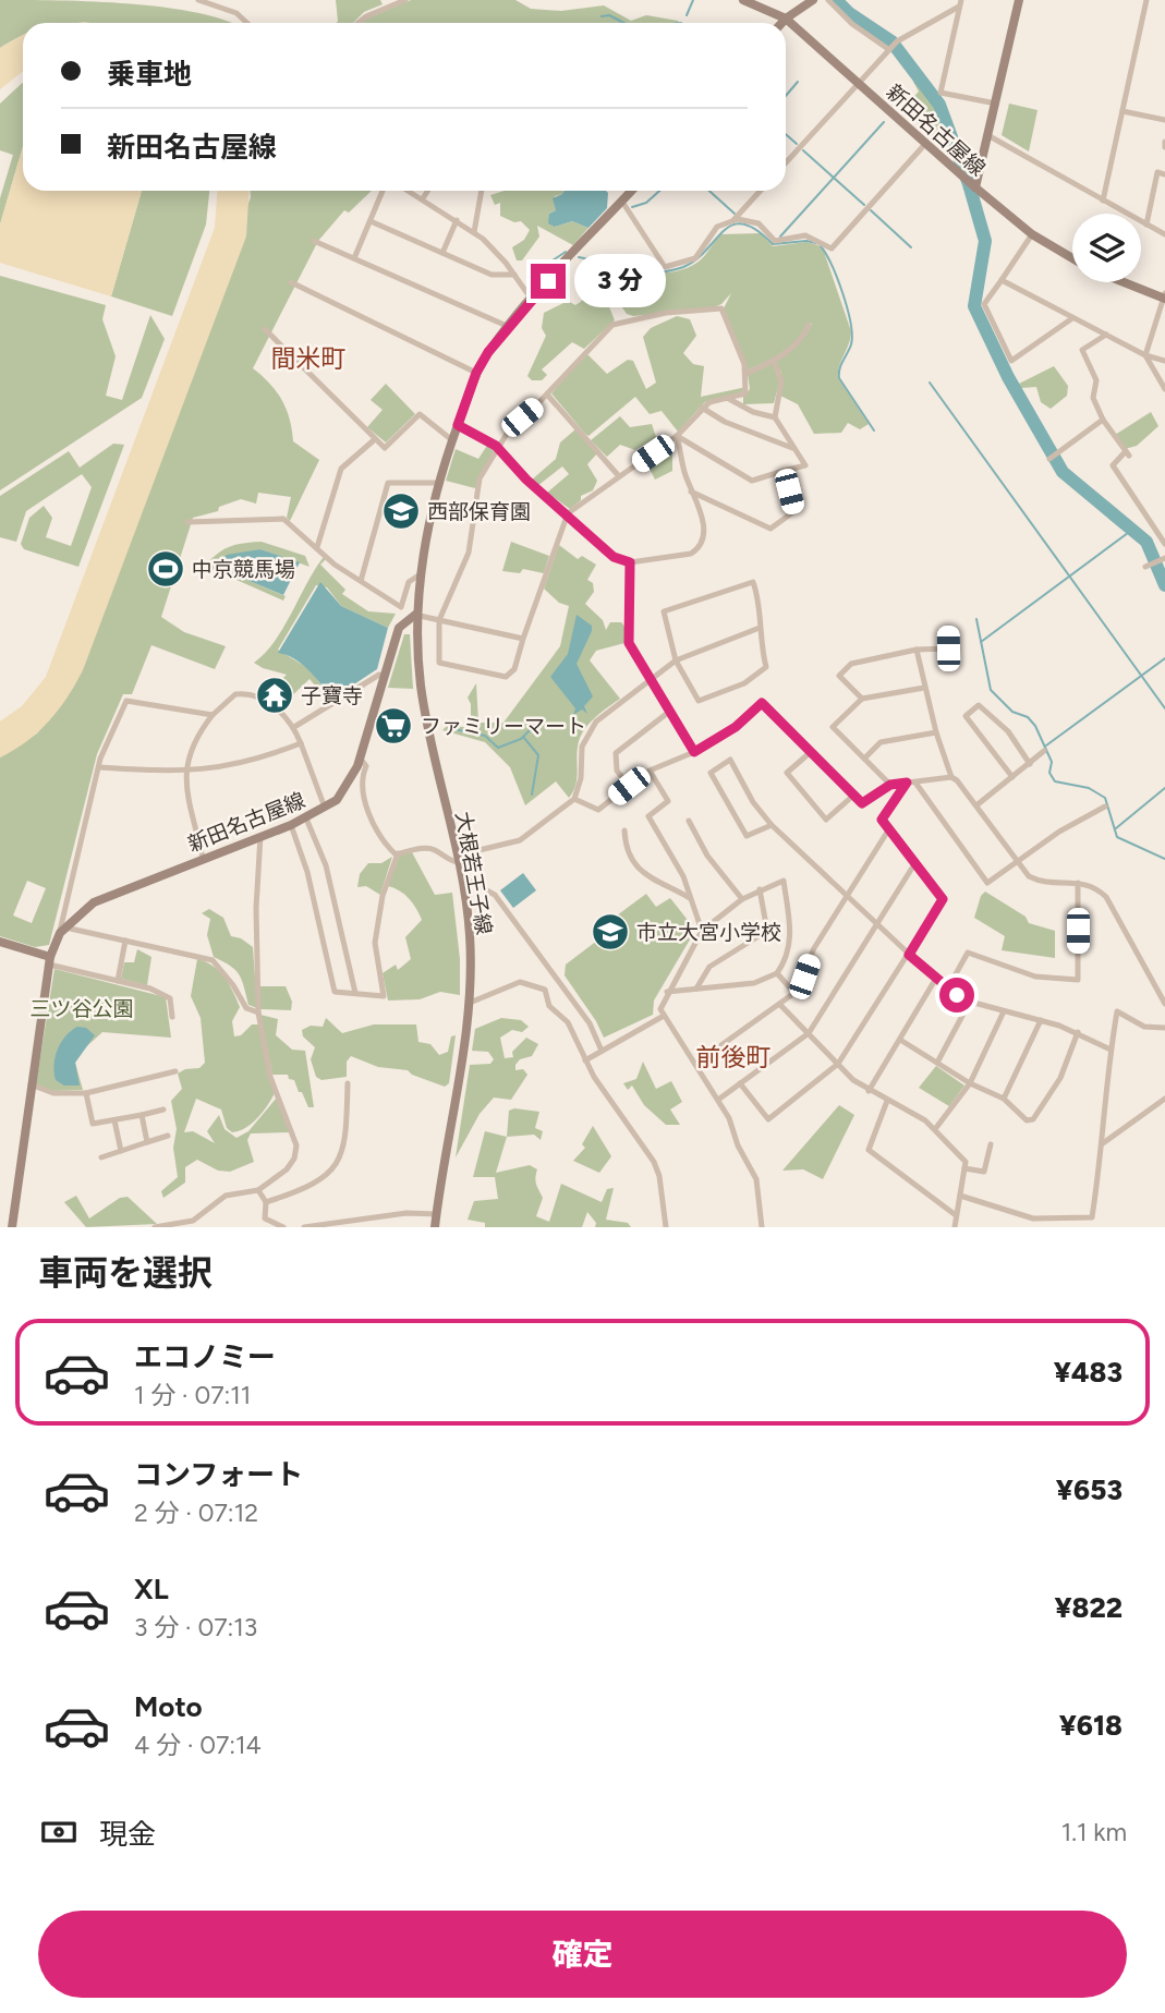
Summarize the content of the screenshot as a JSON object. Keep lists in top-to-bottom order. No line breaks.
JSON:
{"streets":{"main road":["新田名古屋線","大根若王子線"]},"crossings":[["新田名古屋線","大根若王子線"]],"districts":["間米町","前後町"],"parks":["三ツ谷公園"],"places":{"school or university":["西部保育園","市立大宮小学校"],"sports":["中京競馬場"],"temple":["子寶寺"],"supermarket":["ファミリーマート"]},"page":{"banner":["乗車地","新田名古屋線"],"bubble":"3 分","heading":"車両を選択","list":[{"name":"エコノミー","note":"1 分 · 07:11","value":"¥483"},{"name":"コンフォート","note":"2 分 · 07:12","value":"¥653"},{"name":"XL","note":"3 分 · 07:13","value":"¥822"},{"name":"Moto","note":"4 分 · 07:14","value":"¥618"}],"pay":["現金","1.1 km"],"buttons":"確定"}}
